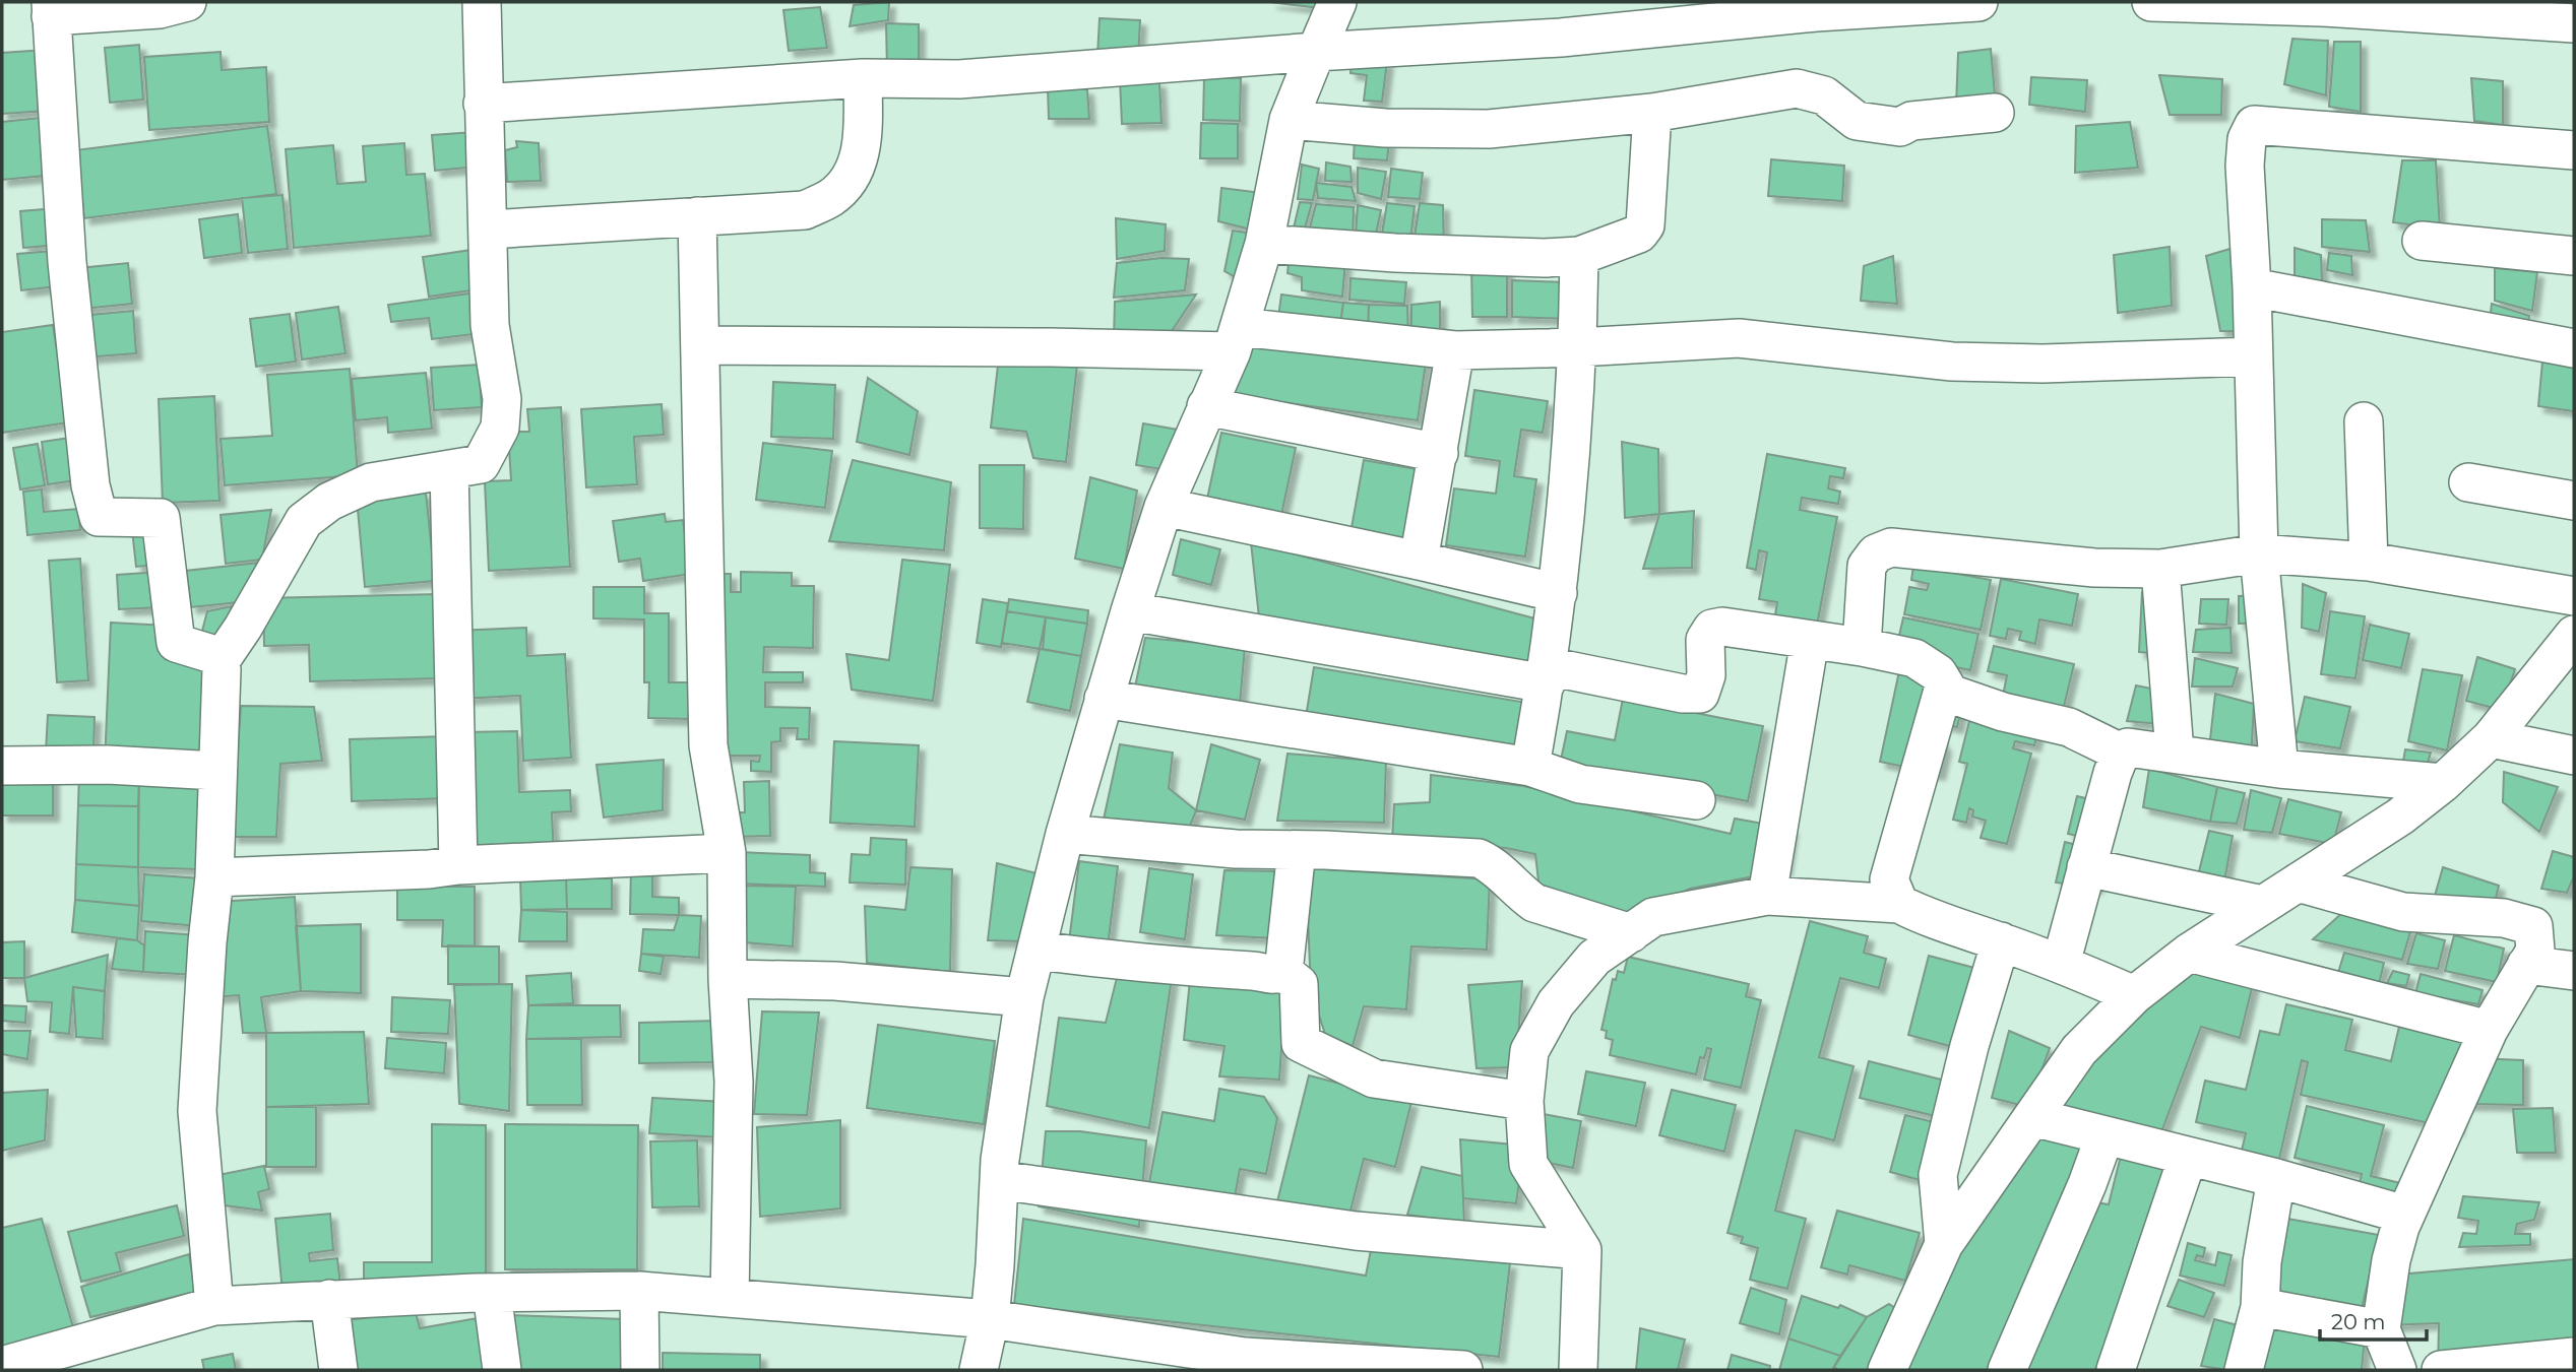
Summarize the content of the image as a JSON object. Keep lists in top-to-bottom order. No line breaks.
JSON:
{"scale_bar":"20 m"}
